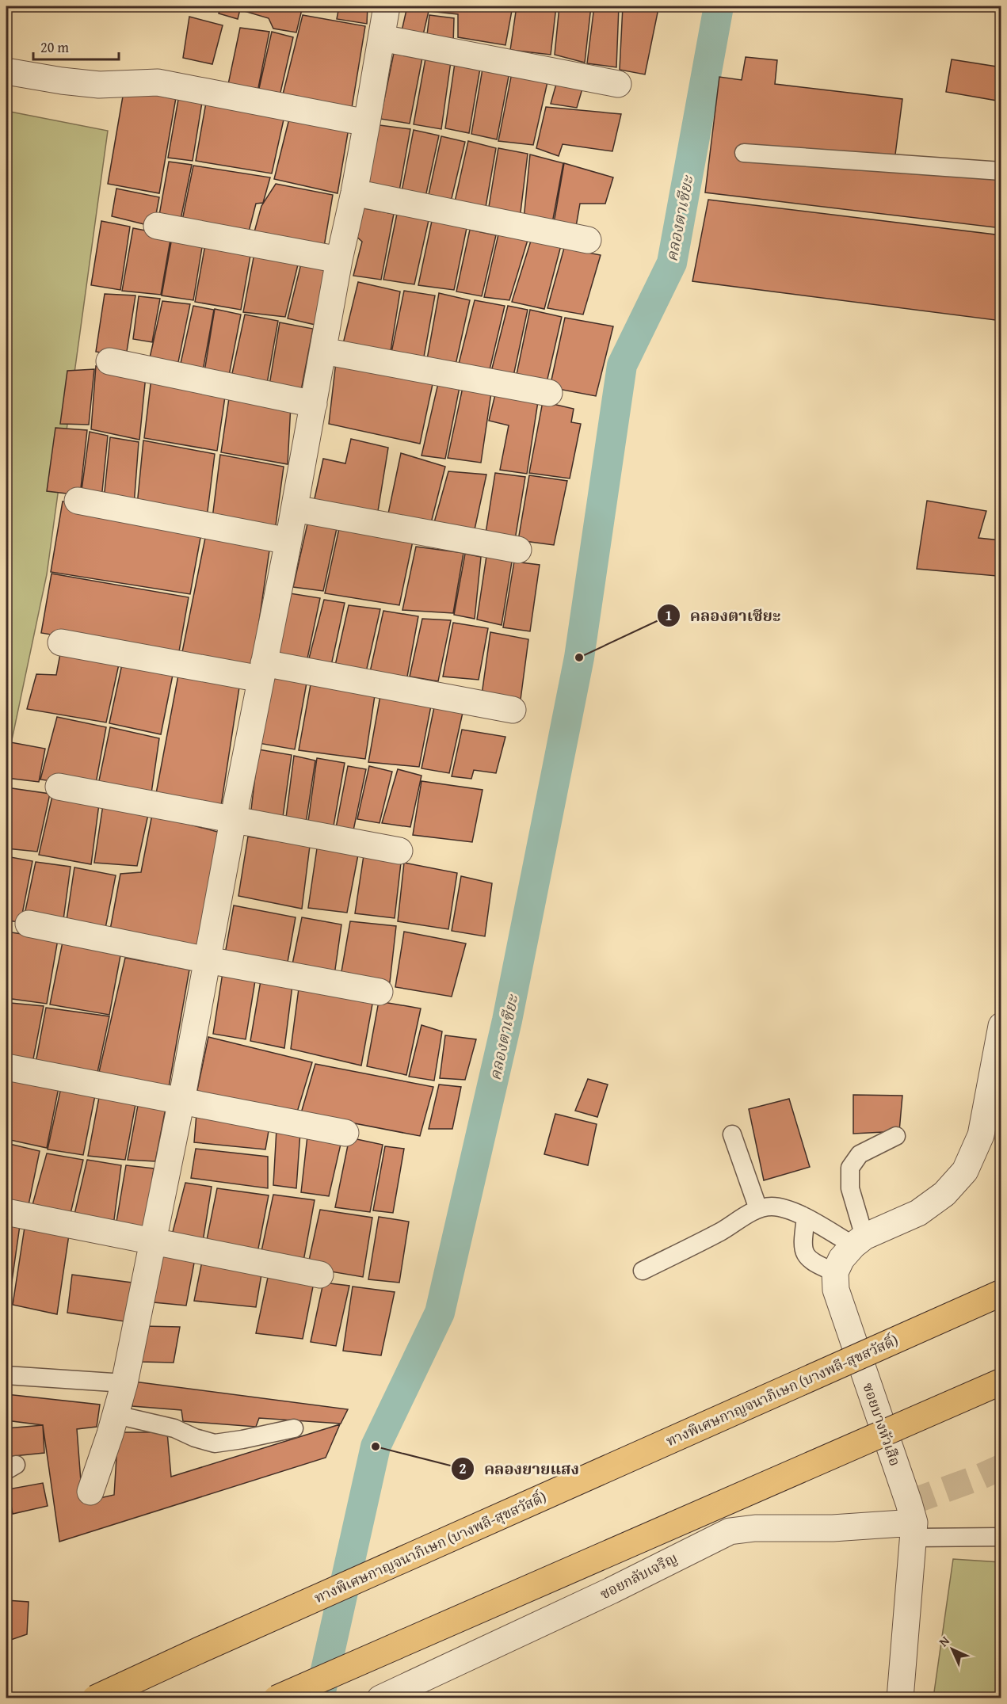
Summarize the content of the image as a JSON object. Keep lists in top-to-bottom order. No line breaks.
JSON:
{"streets":{"highway":["ทางพิเศษกาญจนาภิเษก (บางพลี-สุขสวัสดิ์)"],"street":["ซอยบางหัวเสือ","ซอยกลับเจริญ"]},"crossings":[["ซอยบางหัวเสือ","ซอยกลับเจริญ"]],"water":["คลองตาเซียะ"],"places":["คลองตาเซียะ","คลองยายแสง"],"scale_bar":"20 m","north":"top left"}
